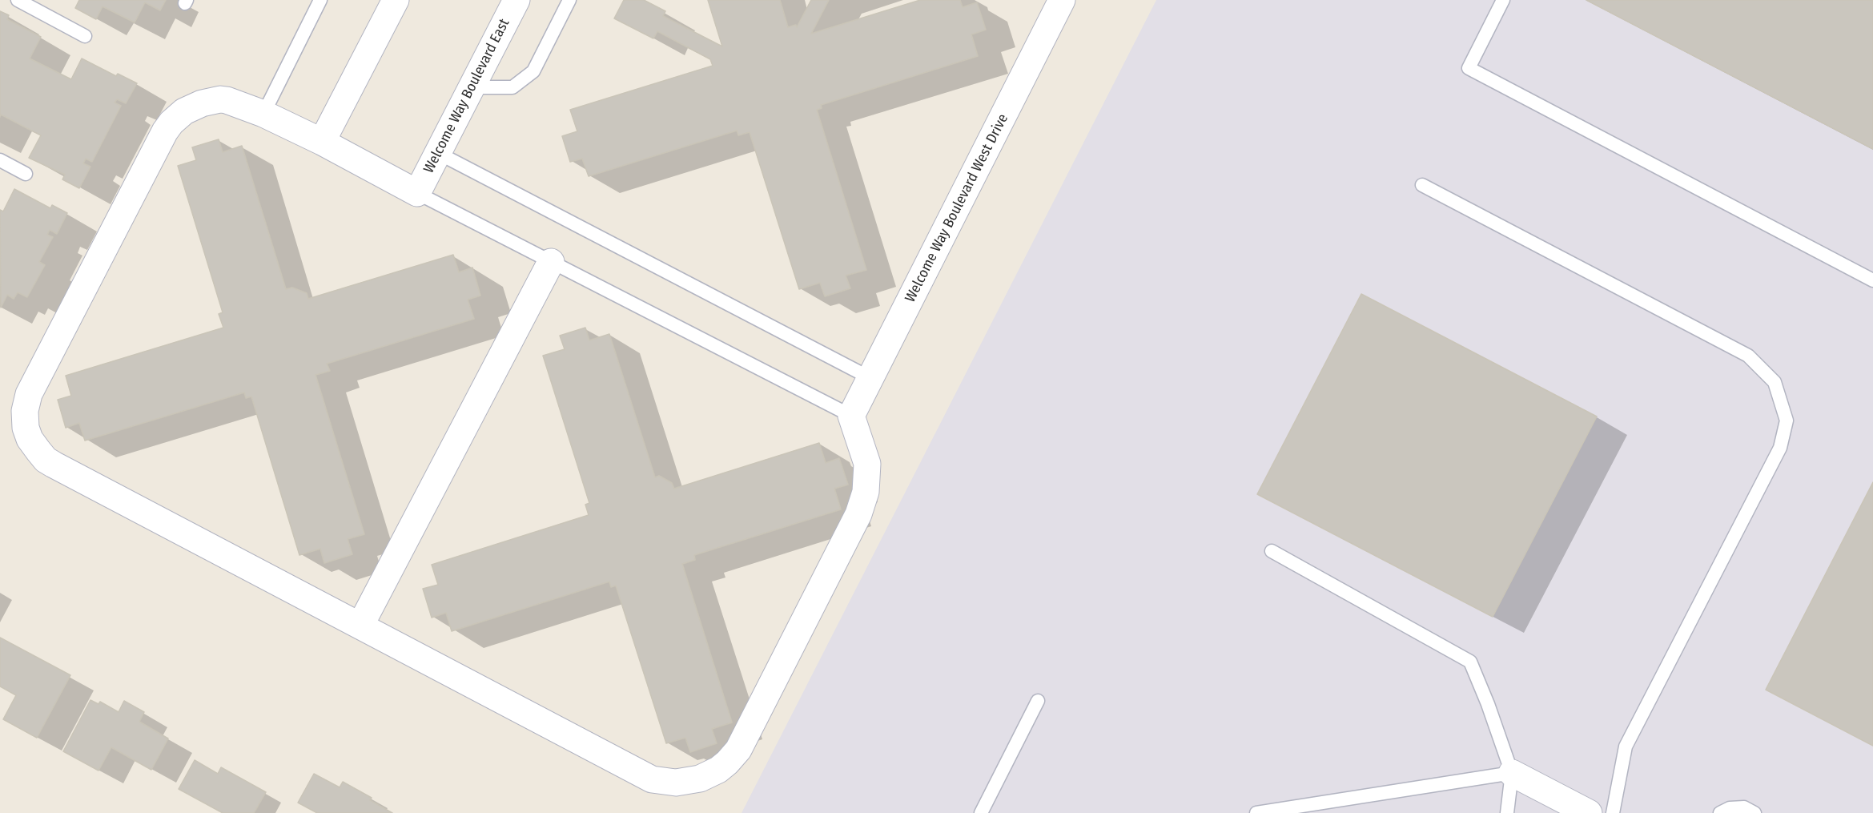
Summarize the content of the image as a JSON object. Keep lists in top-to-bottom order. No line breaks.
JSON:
{"streets":{"street":["Welcome Way Boulevard East","Welcome Way Boulevard West Drive"]}}
